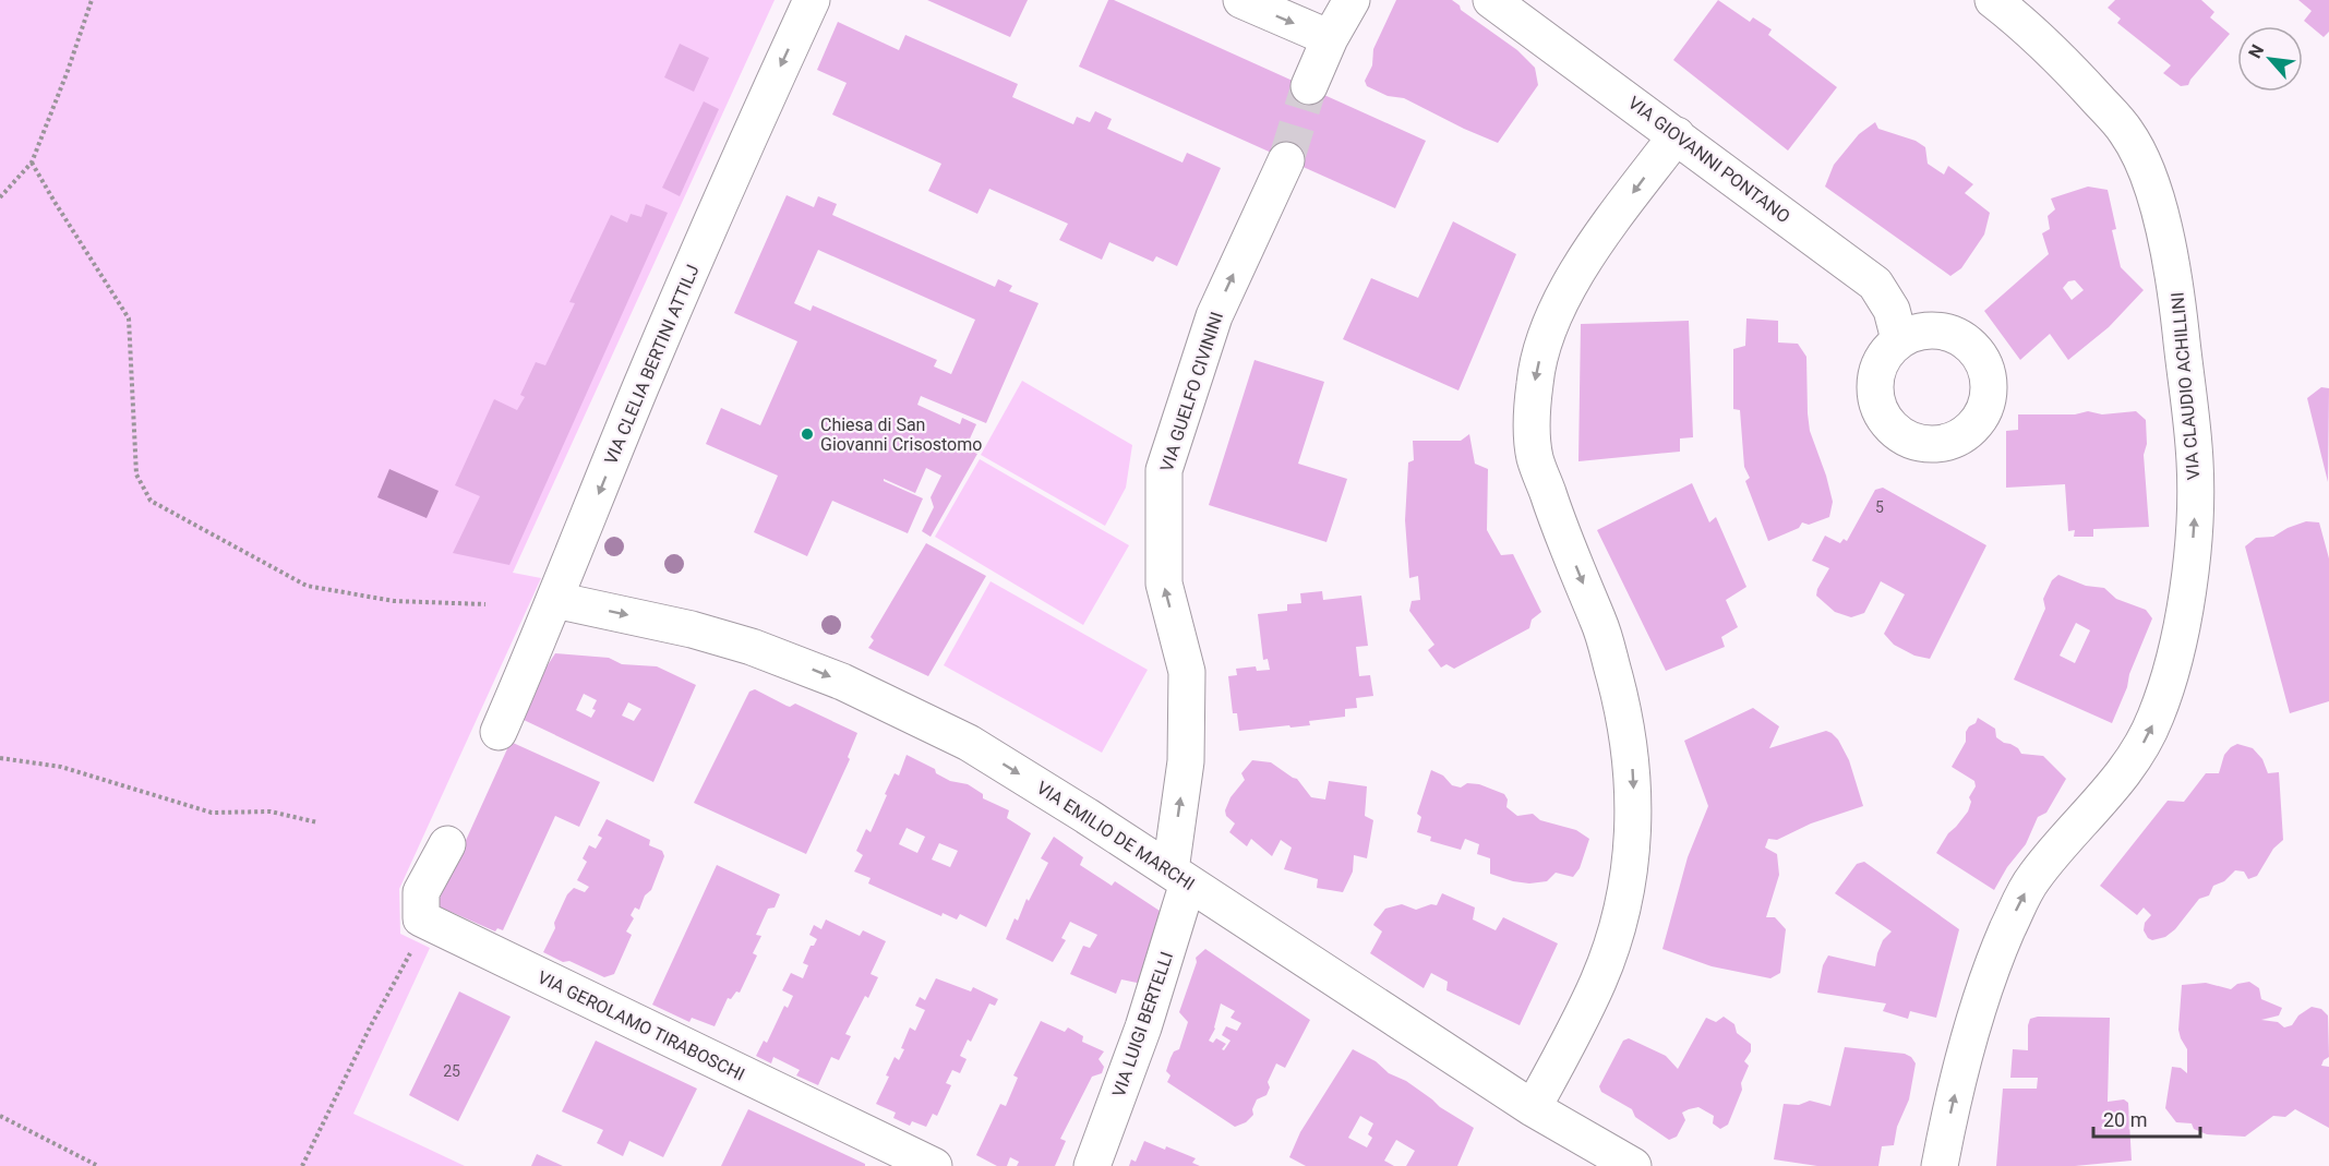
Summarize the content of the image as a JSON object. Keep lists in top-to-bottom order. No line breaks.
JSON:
{"streets":{"street":["VIA GIOVANNI PONTANO","VIA CLELIA BERTINI ATTILJ","VIA CLAUDIO ACHILLINI","VIA GUELFO CIVININI","VIA EMILIO DE MARCHI","VIA LUIGI BERTELLI","VIA GEROLAMO TIRABOSCHI"]},"crossings":[["VIA CLELIA BERTINI ATTILJ","VIA EMILIO DE MARCHI"],["VIA GUELFO CIVININI","VIA EMILIO DE MARCHI"],["VIA GUELFO CIVININI","VIA LUIGI BERTELLI"],["VIA EMILIO DE MARCHI","VIA LUIGI BERTELLI"]],"one_way":["VIA CLELIA BERTINI ATTILJ","VIA CLAUDIO ACHILLINI","VIA GUELFO CIVININI","VIA EMILIO DE MARCHI"],"places":["Chiesa di San Giovanni Crisostomo"],"house_numbers":["5","25"],"scale_bar":"20 m","north":"top left"}
